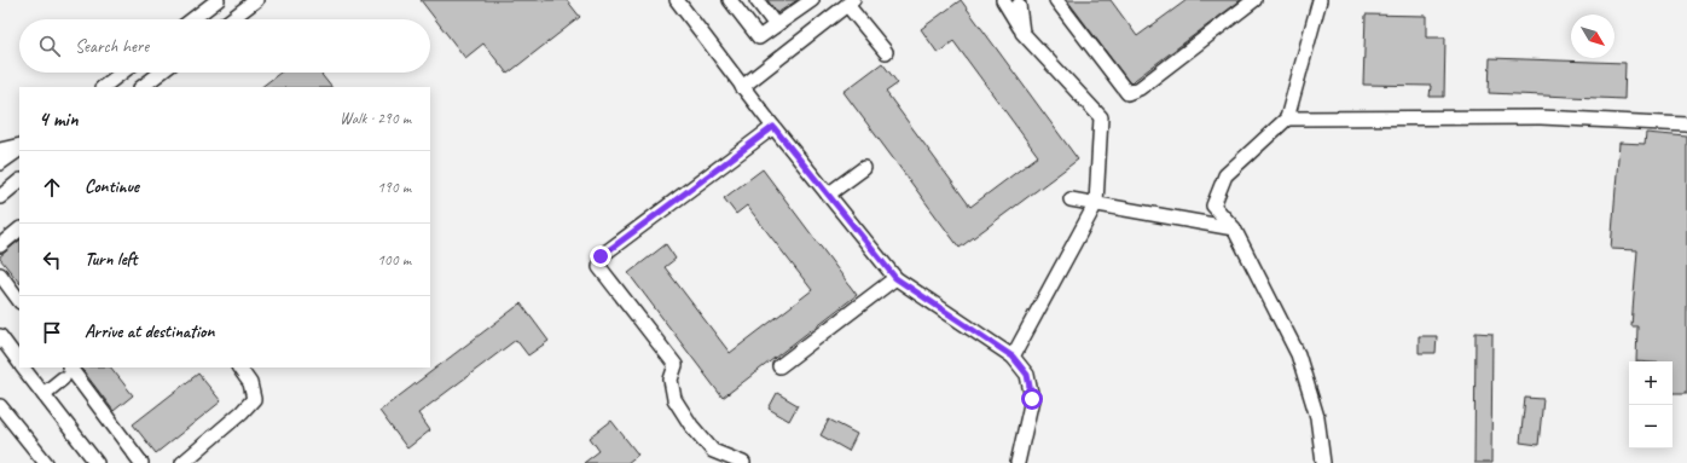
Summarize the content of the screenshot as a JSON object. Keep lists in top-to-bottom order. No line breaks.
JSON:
{"north":"bottom right","page":{"search":"Search here","heading":["4 min","Walk · 290 m"],"list":[["Continue","190 m"],["Turn left","100 m"],"Arrive at destination"],"map_buttons":["+","−"]}}
